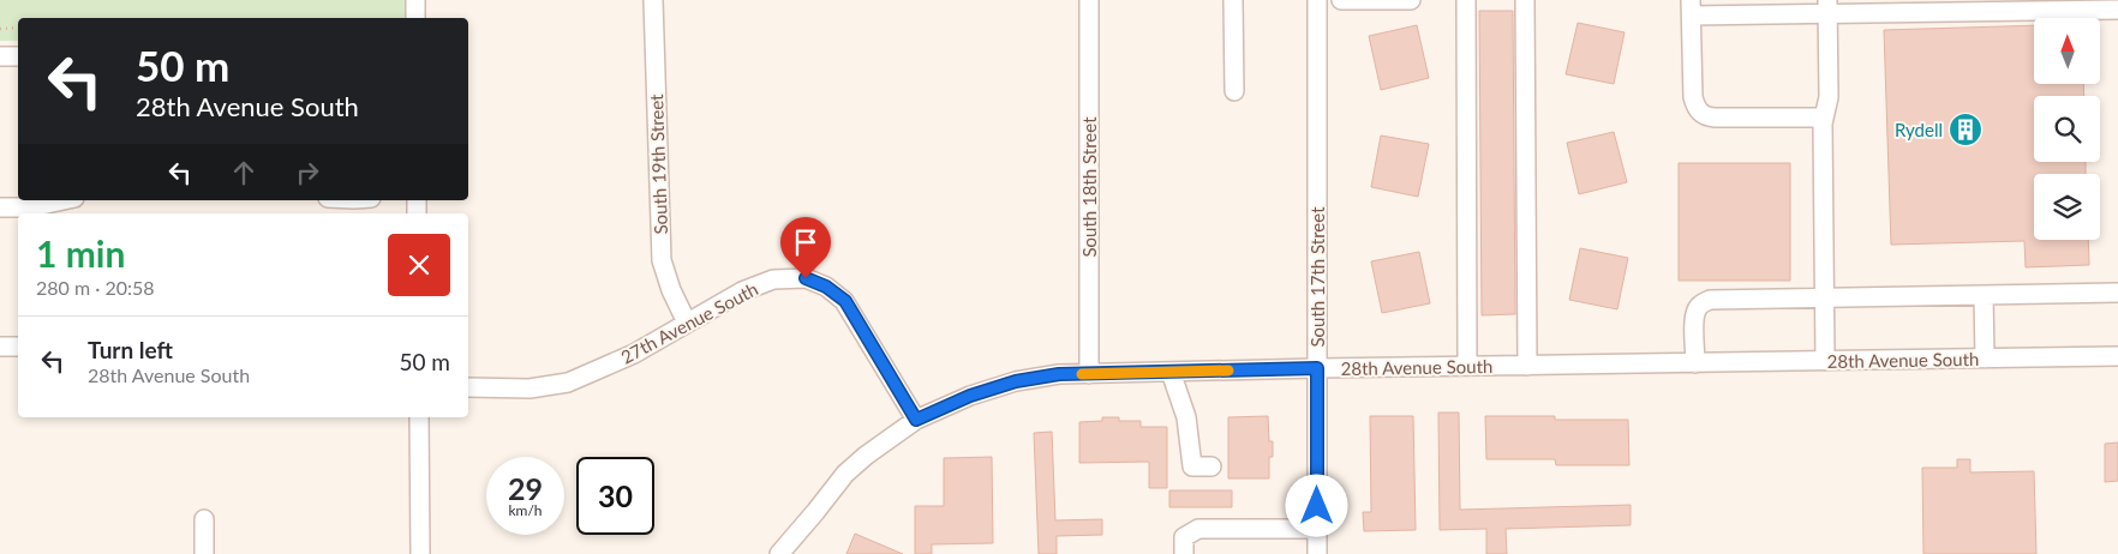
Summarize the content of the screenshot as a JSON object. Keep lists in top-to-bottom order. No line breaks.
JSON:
{"streets":{"street":["South 19th Street","South 18th Street","South 17th Street","27th Avenue South","28th Avenue South"]},"crossings":[["South 19th Street","27th Avenue South"],["South 18th Street","28th Avenue South"],["South 17th Street","28th Avenue South"],["27th Avenue South","28th Avenue South"]],"places":{"building":["Rydell"]},"north":"top","page":{"turn":["50 m","28th Avenue South"],"heading":["1 min","280 m · 20:58"],"list":[{"name":"Turn left","note":"28th Avenue South","value":"50 m"}],"speed":"29 km/h","limit":"30"}}
